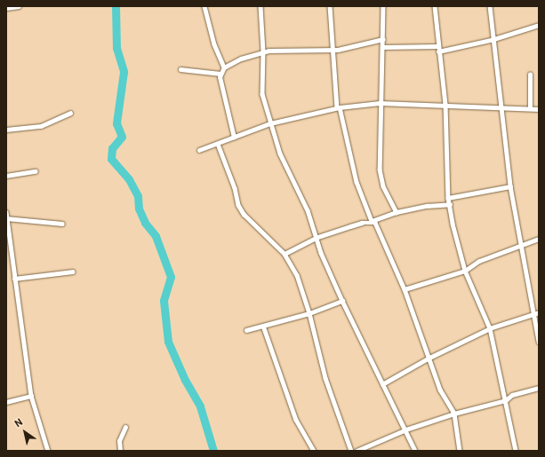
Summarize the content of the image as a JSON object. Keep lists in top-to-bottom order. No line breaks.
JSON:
{"north":"top left"}
